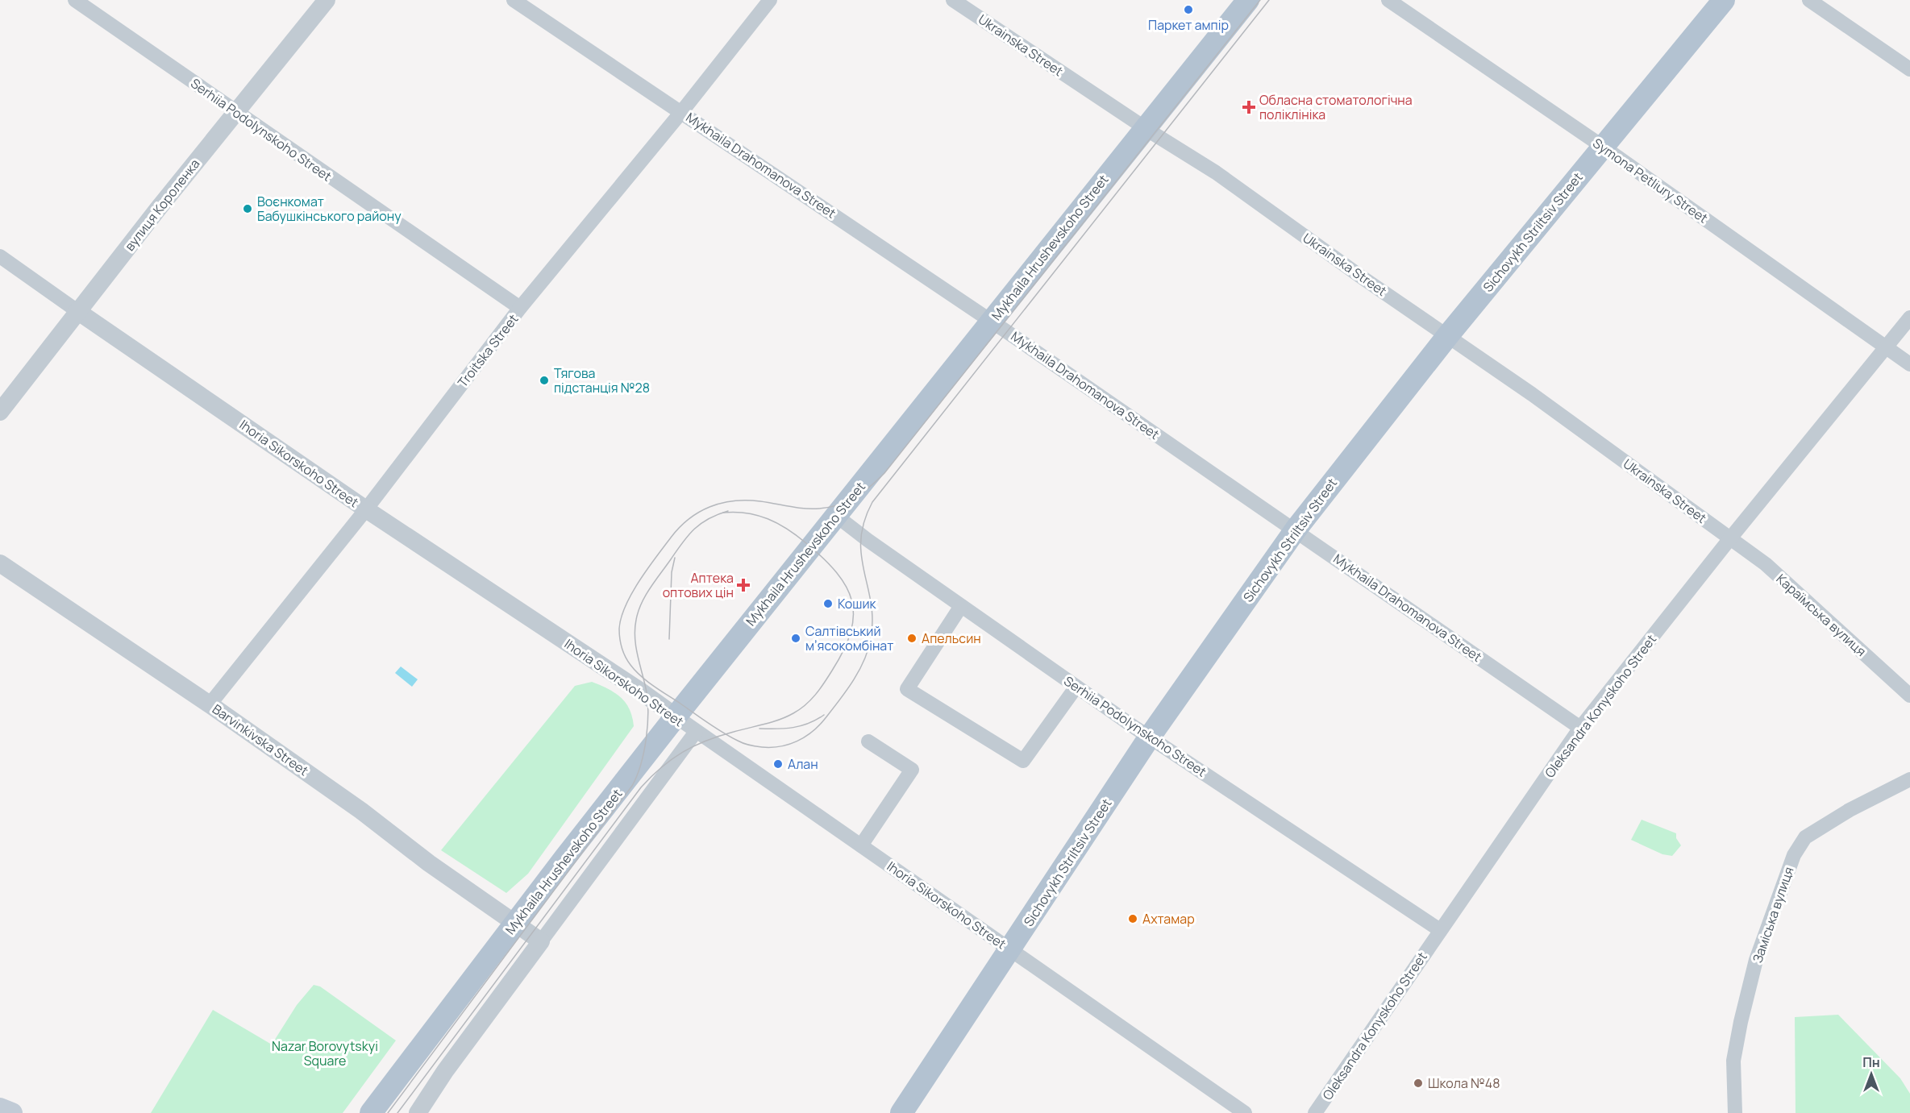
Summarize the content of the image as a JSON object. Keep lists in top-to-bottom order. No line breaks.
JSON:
{"streets":{"main road":["Sichovykh Striltsiv Street","Mykhaila Hrushevskoho Street"],"street":["Ukrainska Street","Serhiia Podolynskoho Street","Mykhaila Drahomanova Street","Symona Petliury Street","вулиця Короленка","Troitska Street","Ihoria Sikorskoho Street","Караїмська вулиця","Oleksandra Konyskoho Street","Barvinkivska Street","Заміська вулиця"]},"crossings":[["Ukrainska Street","Sichovykh Striltsiv Street"],["Ukrainska Street","Mykhaila Hrushevskoho Street"],["Ukrainska Street","Караїмська вулиця"],["Ukrainska Street","Oleksandra Konyskoho Street"],["Serhiia Podolynskoho Street","вулиця Короленка"],["Serhiia Podolynskoho Street","Sichovykh Striltsiv Street"],["Serhiia Podolynskoho Street","Mykhaila Hrushevskoho Street"],["Serhiia Podolynskoho Street","Troitska Street"],["Serhiia Podolynskoho Street","Oleksandra Konyskoho Street"],["Mykhaila Drahomanova Street","Sichovykh Striltsiv Street"],["Mykhaila Drahomanova Street","Mykhaila Hrushevskoho Street"],["Mykhaila Drahomanova Street","Troitska Street"],["Mykhaila Drahomanova Street","Oleksandra Konyskoho Street"],["Symona Petliury Street","Sichovykh Striltsiv Street"],["Symona Petliury Street","Oleksandra Konyskoho Street"],["вулиця Короленка","Ihoria Sikorskoho Street"],["Sichovykh Striltsiv Street","Ihoria Sikorskoho Street"],["Mykhaila Hrushevskoho Street","Ihoria Sikorskoho Street"],["Mykhaila Hrushevskoho Street","Barvinkivska Street"],["Troitska Street","Ihoria Sikorskoho Street"],["Troitska Street","Barvinkivska Street"],["Караїмська вулиця","Oleksandra Konyskoho Street"]],"parks":["Nazar Borovytskyi Square"],"places":{"other":["Паркет ампір","Воєнкомат Бабушкінського району","Тягова пiдстанцiя №28","Кошик","Салтівський мʼясокомбінат","Апельсин","Алан","Ахтамар","Школа №48"],"health":["Обласна стоматологічна поліклініка","Аптека оптових цін"]},"north":"top"}
